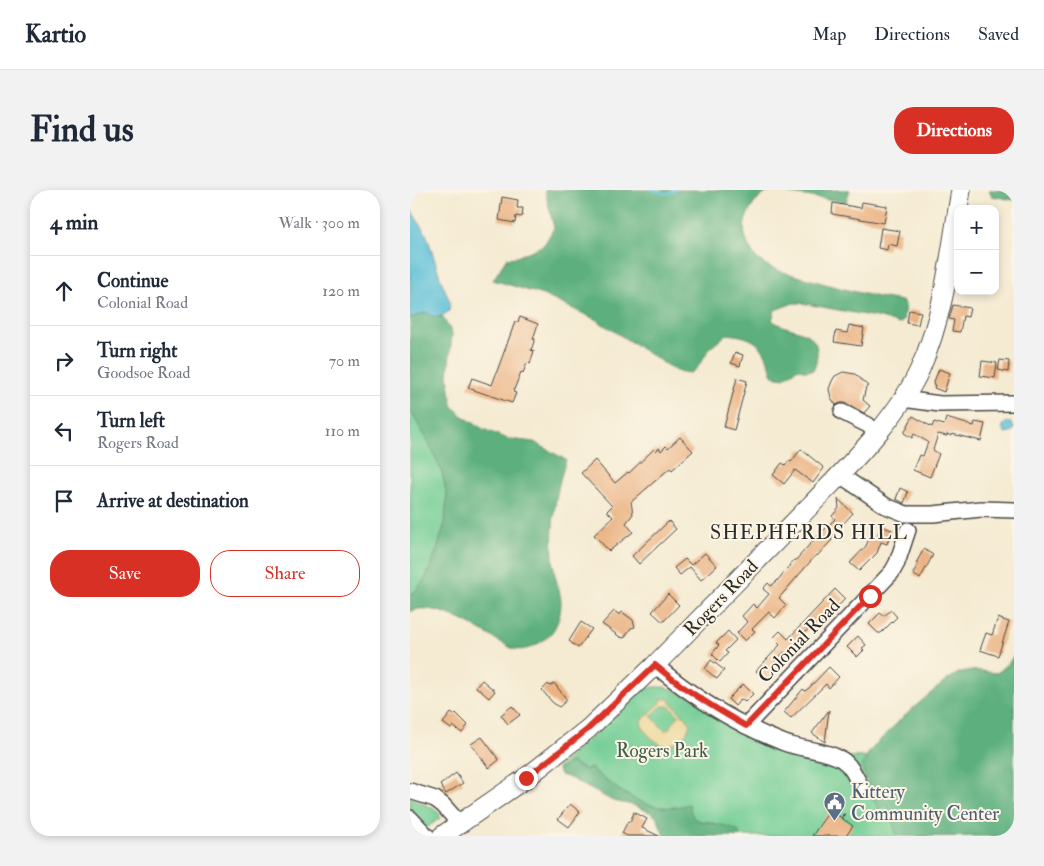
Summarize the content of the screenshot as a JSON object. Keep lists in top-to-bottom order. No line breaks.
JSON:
{"streets":{"main road":["Rogers Road"],"street":["Colonial Road"]},"districts":["SHEPHERDS HILL"],"parks":["Rogers Park"],"places":{"public building":["Kittery Community Center"]},"page":{"header":"Kartio","nav":["Map","Directions","Saved"],"buttons":["Directions",["Save","Share"]],"title":"Find us","heading":["4 min","Walk · 300 m"],"map_buttons":["+","−"],"list":[["Continue","Colonial Road","120 m"],["Turn right","Goodsoe Road","70 m"],["Turn left","Rogers Road","110 m"],"Arrive at destination"]}}
